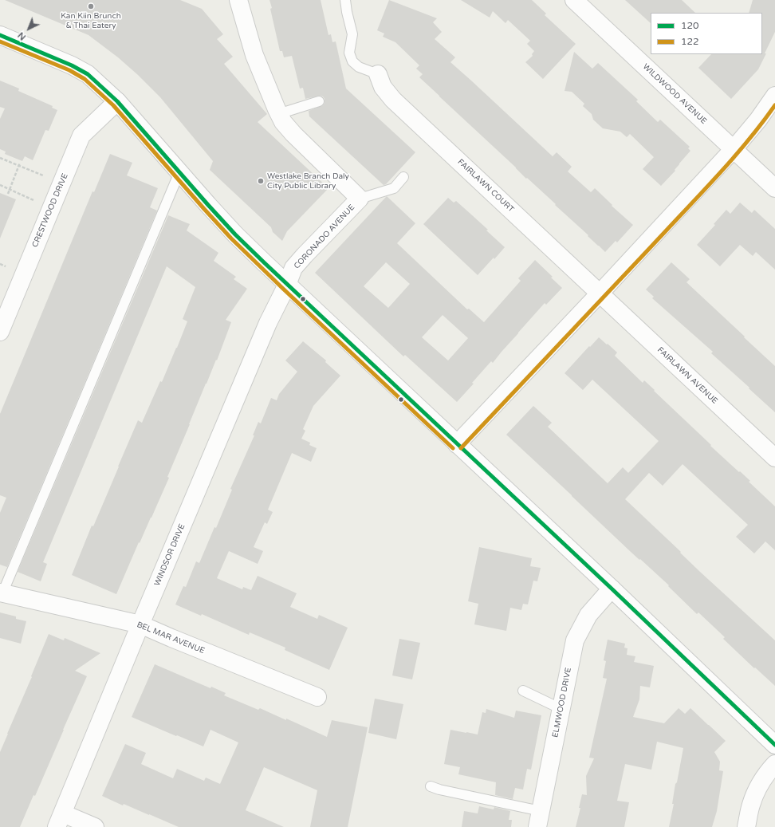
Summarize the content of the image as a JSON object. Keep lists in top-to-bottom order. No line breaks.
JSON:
{"streets":{"street":["WILDWOOD AVENUE","FAIRLAWN COURT","CRESTWOOD DRIVE","CORONADO AVENUE","FAIRLAWN AVENUE","WINDSOR DRIVE","BEL MAR AVENUE","ELMWOOD DRIVE"]},"crossings":[["FAIRLAWN COURT","FAIRLAWN AVENUE"],["CORONADO AVENUE","WINDSOR DRIVE"],["WINDSOR DRIVE","BEL MAR AVENUE"]],"places":["Kan Kiin Brunch & Thai Eatery","Westlake Branch Daly City Public Library"],"lines":["transit line 120","transit line 122"],"legend":["120","122"],"north":"bottom left"}
